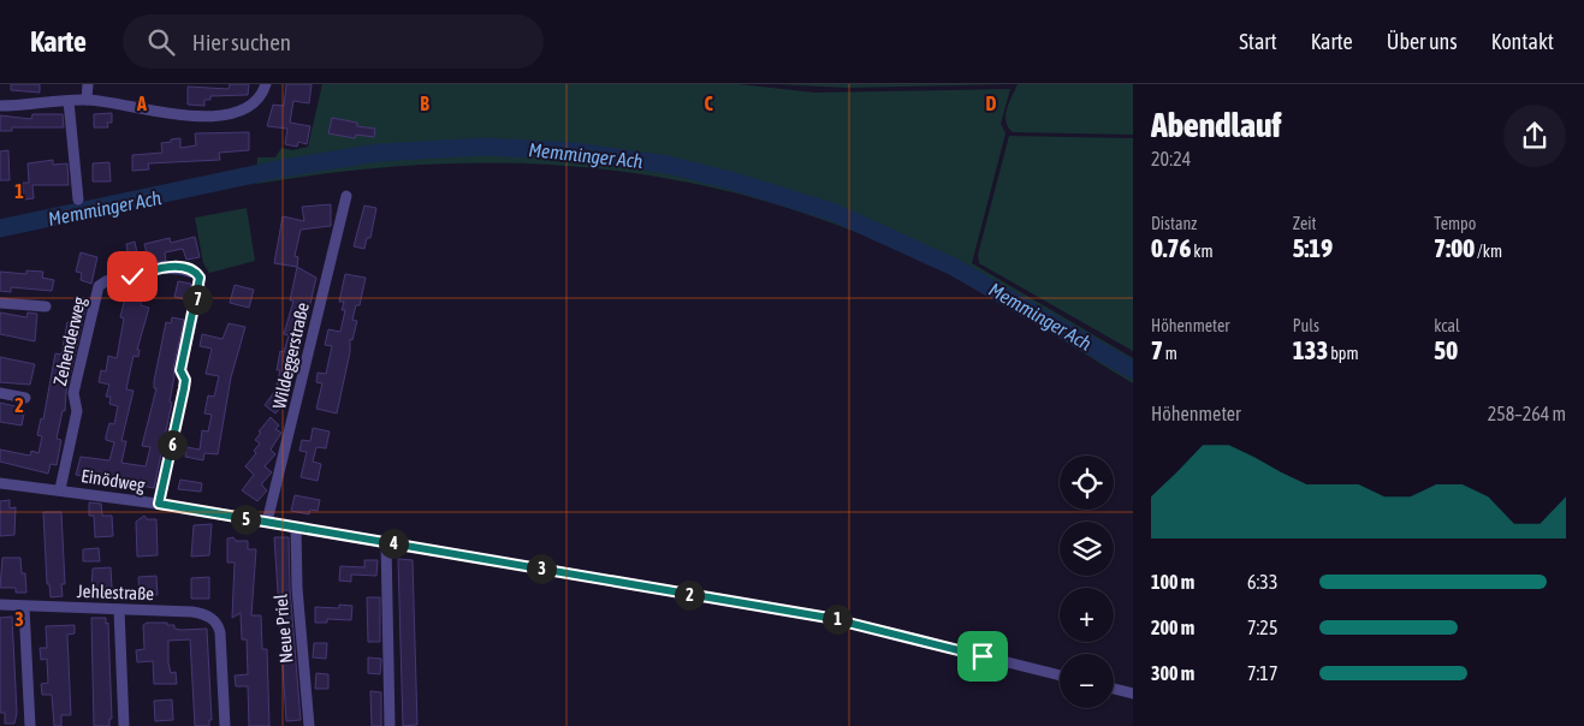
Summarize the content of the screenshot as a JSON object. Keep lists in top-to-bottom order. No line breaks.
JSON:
{"streets":{"street":["Zehenderweg","Wildeggerstraße","Einödweg","Jehlestraße","Neue Priel"]},"crossings":[["Zehenderweg","Einödweg"],["Wildeggerstraße","Einödweg"],["Einödweg","Neue Priel"]],"water":["Memminger Ach"],"page":{"header":"Karte","search":"Hier suchen","nav":["Start","Karte","Über uns","Kontakt"],"heading":["Abendlauf","20:24"],"stats":[["Distanz","0.76 km"],["Zeit","5:19"],["Tempo","7:00 /km"],["Höhenmeter","7 m"],["Puls","133 bpm"],["kcal","50"]],"pins":["7","6","5","4","3","2","1"],"chart":["Höhenmeter","258–264 m"],"map_buttons":["+","−"],"list":[{"name":"100 m","note":"6:33"},{"name":"200 m","note":"7:25"},{"name":"300 m","note":"7:17"}]},"grid":{"columns":["A","B","C","D"],"rows":["1","2","3"]}}
